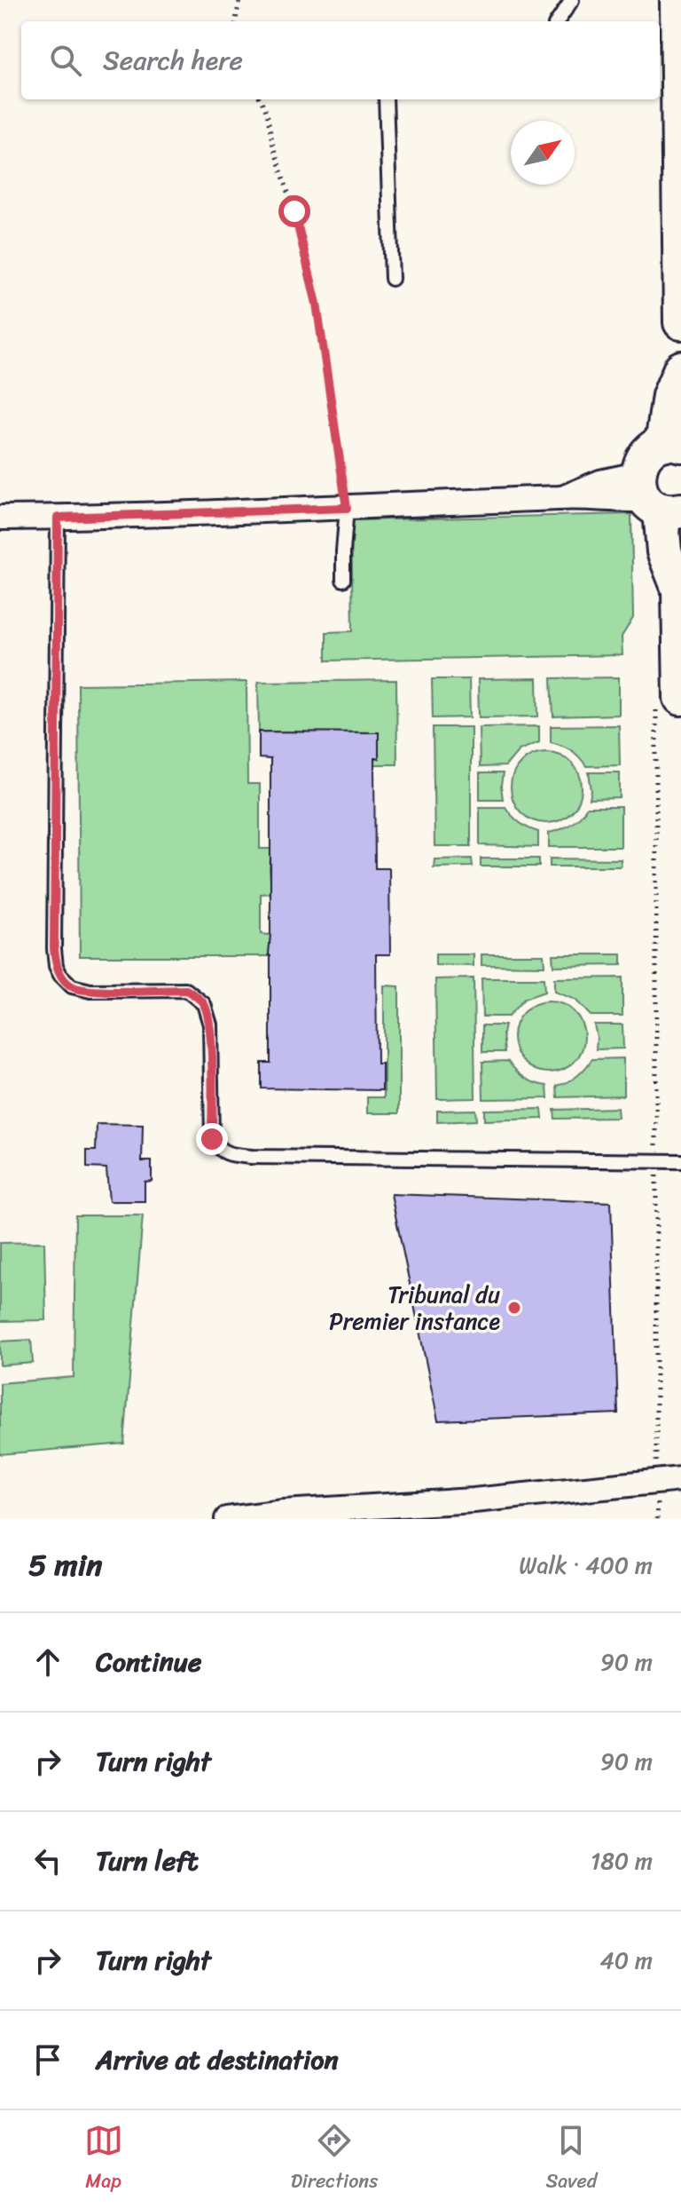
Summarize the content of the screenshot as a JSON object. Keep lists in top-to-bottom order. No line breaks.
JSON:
{"places":["Tribunal du Premier instance"],"north":"top right","page":{"search":"Search here","heading":["5 min","Walk · 400 m"],"list":[["Continue","90 m"],["Turn right","90 m"],["Turn left","180 m"],["Turn right","40 m"],"Arrive at destination"],"nav":["Map","Directions","Saved"]}}
